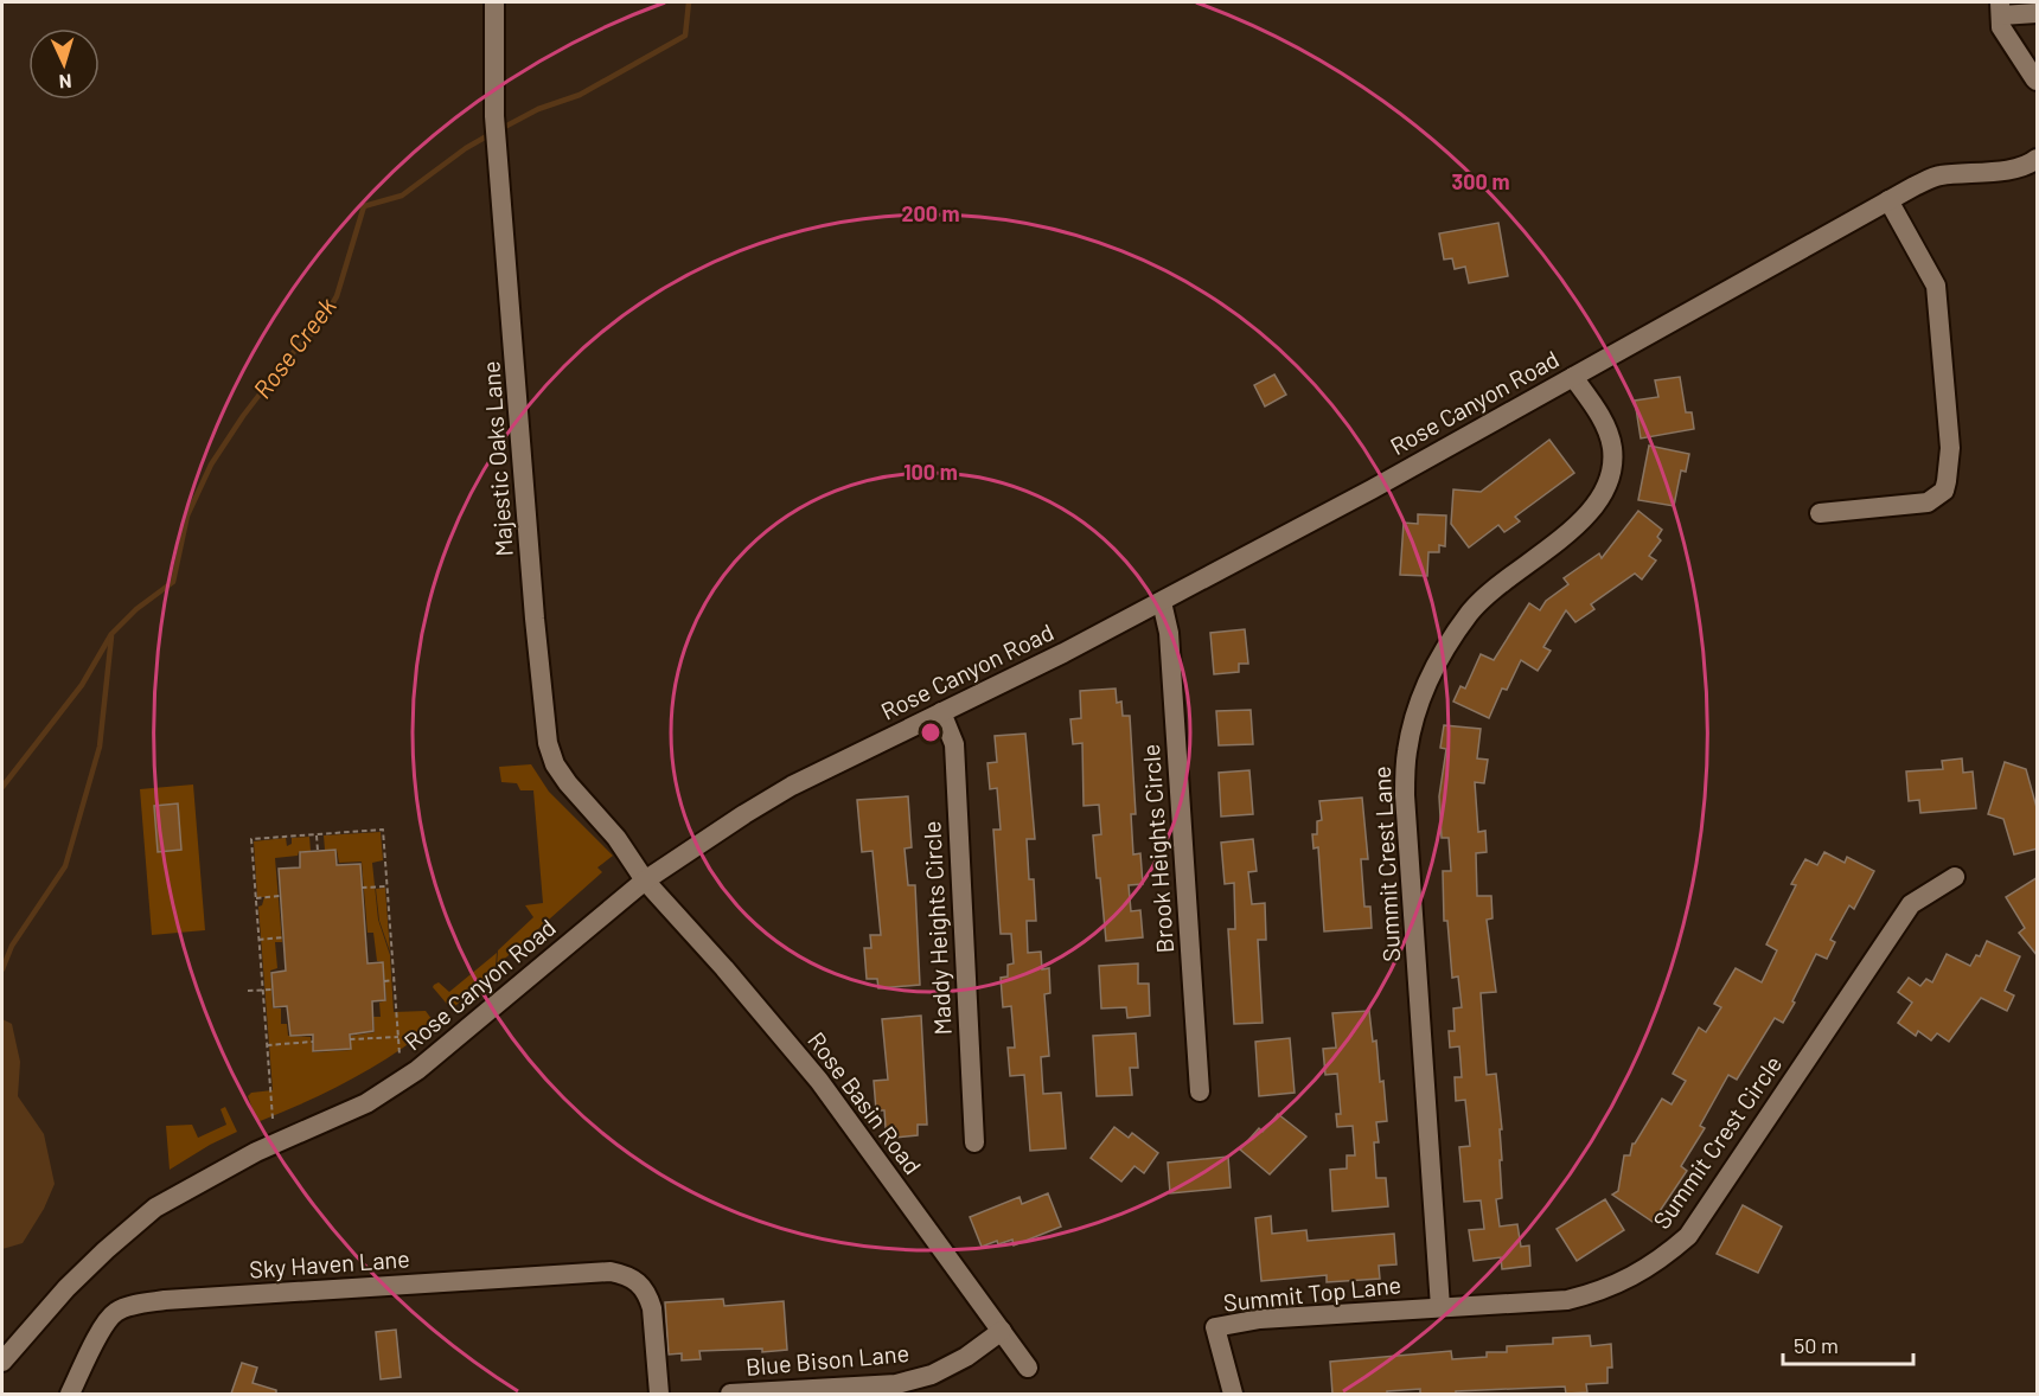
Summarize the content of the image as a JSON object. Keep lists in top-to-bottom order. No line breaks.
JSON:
{"streets":{"street":["Rose Canyon Road","Majestic Oaks Lane","Brook Heights Circle","Summit Crest Lane","Maddy Heights Circle","Rose Basin Road","Summit Crest Circle","Sky Haven Lane","Summit Top Lane","Blue Bison Lane"]},"crossings":[["Rose Canyon Road","Majestic Oaks Lane"],["Rose Canyon Road","Brook Heights Circle"],["Rose Canyon Road","Summit Crest Lane"],["Rose Canyon Road","Maddy Heights Circle"],["Rose Canyon Road","Rose Basin Road"],["Majestic Oaks Lane","Rose Basin Road"],["Summit Crest Lane","Summit Crest Circle"],["Summit Crest Lane","Summit Top Lane"],["Rose Basin Road","Blue Bison Lane"],["Summit Crest Circle","Summit Top Lane"]],"water":["Rose Creek"],"scale_bar":"50 m","north":"bottom","rings":["300 m","200 m","100 m"]}
